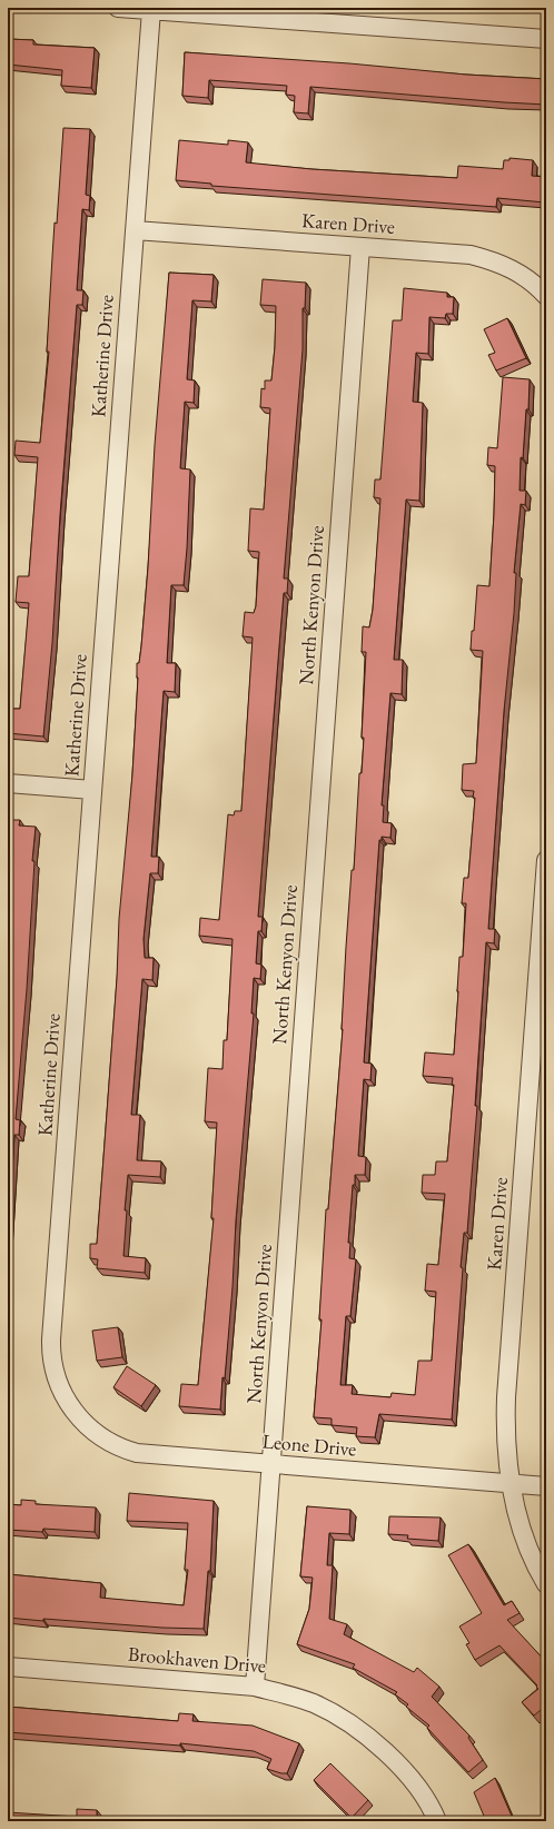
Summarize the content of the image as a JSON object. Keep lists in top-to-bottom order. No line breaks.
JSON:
{"streets":{"street":["Karen Drive","Katherine Drive","North Kenyon Drive","Leone Drive","Brookhaven Drive"]},"crossings":[["Karen Drive","Katherine Drive"],["Karen Drive","North Kenyon Drive"],["Karen Drive","Leone Drive"],["Katherine Drive","Leone Drive"],["North Kenyon Drive","Leone Drive"],["North Kenyon Drive","Brookhaven Drive"]]}
